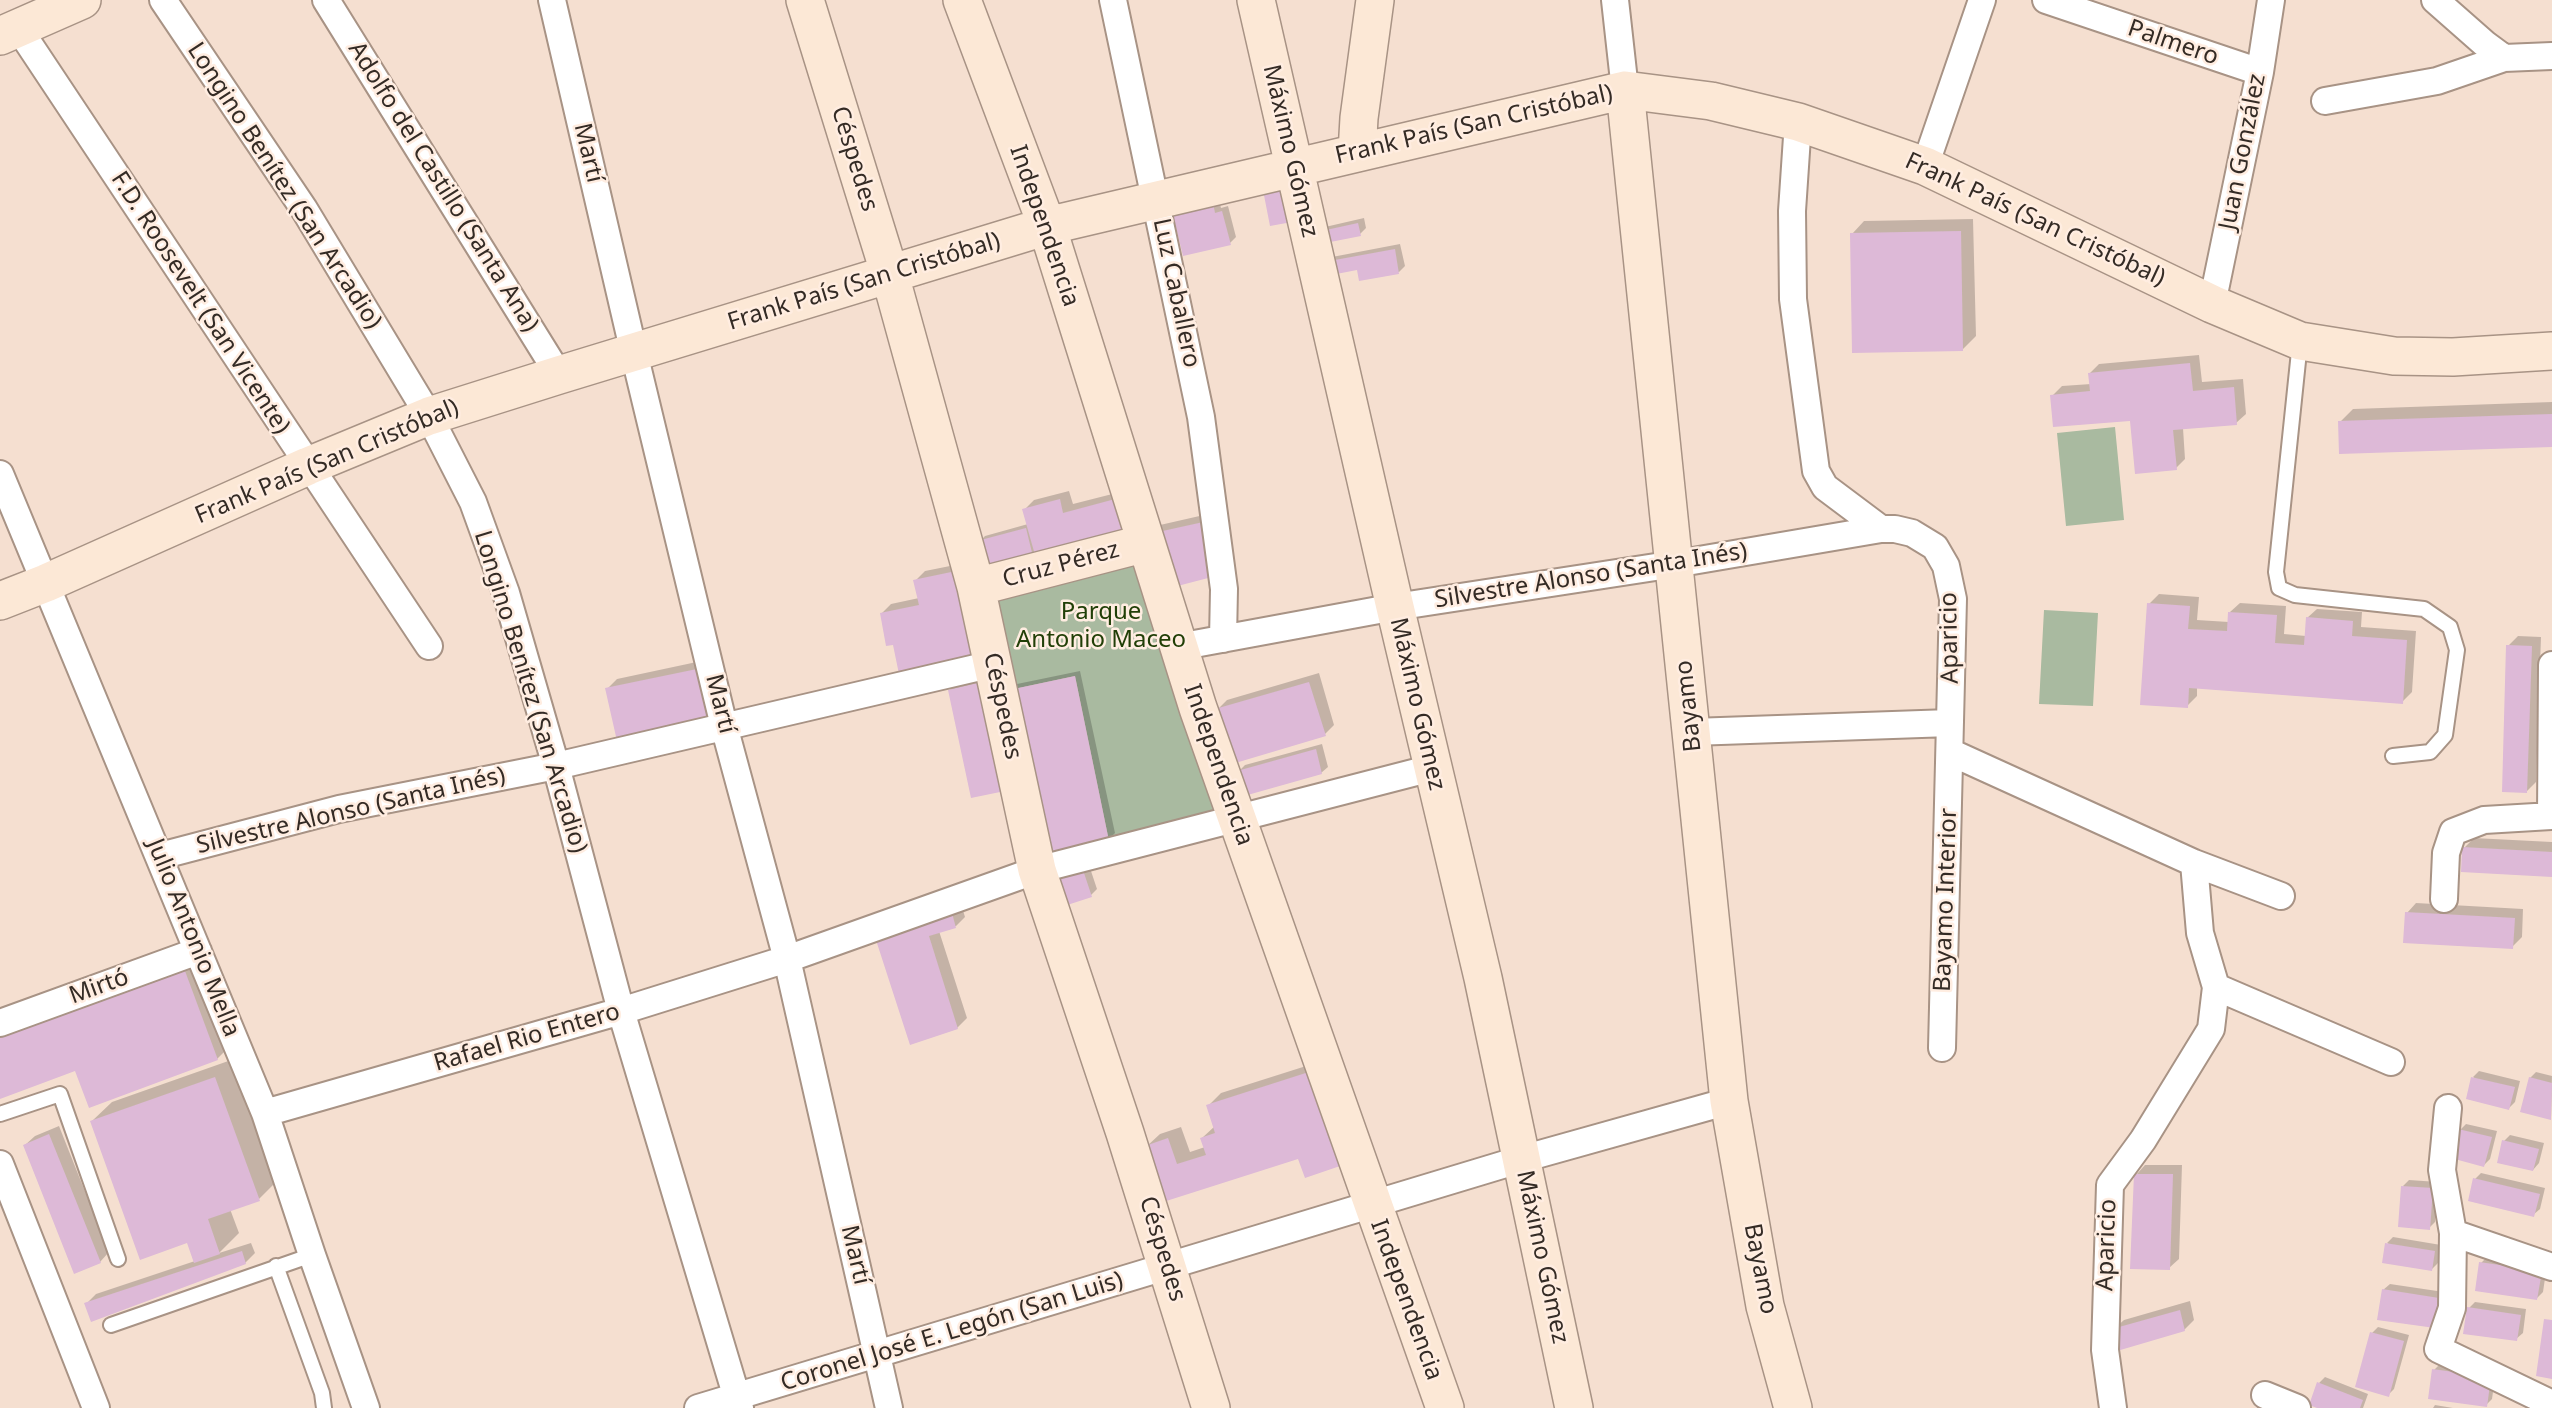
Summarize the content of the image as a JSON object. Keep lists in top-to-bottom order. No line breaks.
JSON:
{"streets":{"street":["Palmero","Frank País (San Cristóbal)","Máximo Gómez","Juan González","Martí","Céspedes","Longino Benítez (San Arcadio)","Adolfo del Castillo (Santa Ana)","Independencia","Luz Caballero","F.D. Roosevelt (San Vicente)","Cruz Pérez","Silvestre Alonso (Santa Inés)","Aparicio","Bayamo","Bayamo Interior","Julio Antonio Mella","Mirtó","Rafael Rio Entero","Coronel José E. Legón (San Luis)"]},"crossings":[["Palmero","Juan González"],["Frank País (San Cristóbal)","Máximo Gómez"],["Frank País (San Cristóbal)","Juan González"],["Frank País (San Cristóbal)","Martí"],["Frank País (San Cristóbal)","Céspedes"],["Frank País (San Cristóbal)","Longino Benítez (San Arcadio)"],["Frank País (San Cristóbal)","Adolfo del Castillo (Santa Ana)"],["Frank País (San Cristóbal)","Independencia"],["Frank País (San Cristóbal)","Luz Caballero"],["Frank País (San Cristóbal)","F.D. Roosevelt (San Vicente)"],["Frank País (San Cristóbal)","Aparicio"],["Frank País (San Cristóbal)","Bayamo"],["Frank País (San Cristóbal)","Julio Antonio Mella"],["Máximo Gómez","Silvestre Alonso (Santa Inés)"],["Máximo Gómez","Rafael Rio Entero"],["Máximo Gómez","Coronel José E. Legón (San Luis)"],["Martí","Silvestre Alonso (Santa Inés)"],["Martí","Rafael Rio Entero"],["Martí","Coronel José E. Legón (San Luis)"],["Céspedes","Cruz Pérez"],["Céspedes","Silvestre Alonso (Santa Inés)"],["Céspedes","Rafael Rio Entero"],["Céspedes","Coronel José E. Legón (San Luis)"],["Longino Benítez (San Arcadio)","Silvestre Alonso (Santa Inés)"],["Longino Benítez (San Arcadio)","Rafael Rio Entero"],["Longino Benítez (San Arcadio)","Coronel José E. Legón (San Luis)"],["Independencia","Cruz Pérez"],["Independencia","Silvestre Alonso (Santa Inés)"],["Independencia","Rafael Rio Entero"],["Independencia","Coronel José E. Legón (San Luis)"],["Luz Caballero","Silvestre Alonso (Santa Inés)"],["Silvestre Alonso (Santa Inés)","Aparicio"],["Silvestre Alonso (Santa Inés)","Bayamo"],["Silvestre Alonso (Santa Inés)","Julio Antonio Mella"],["Aparicio","Bayamo Interior"],["Bayamo","Coronel José E. Legón (San Luis)"],["Julio Antonio Mella","Mirtó"],["Julio Antonio Mella","Rafael Rio Entero"]],"parks":["Parque Antonio Maceo"]}
